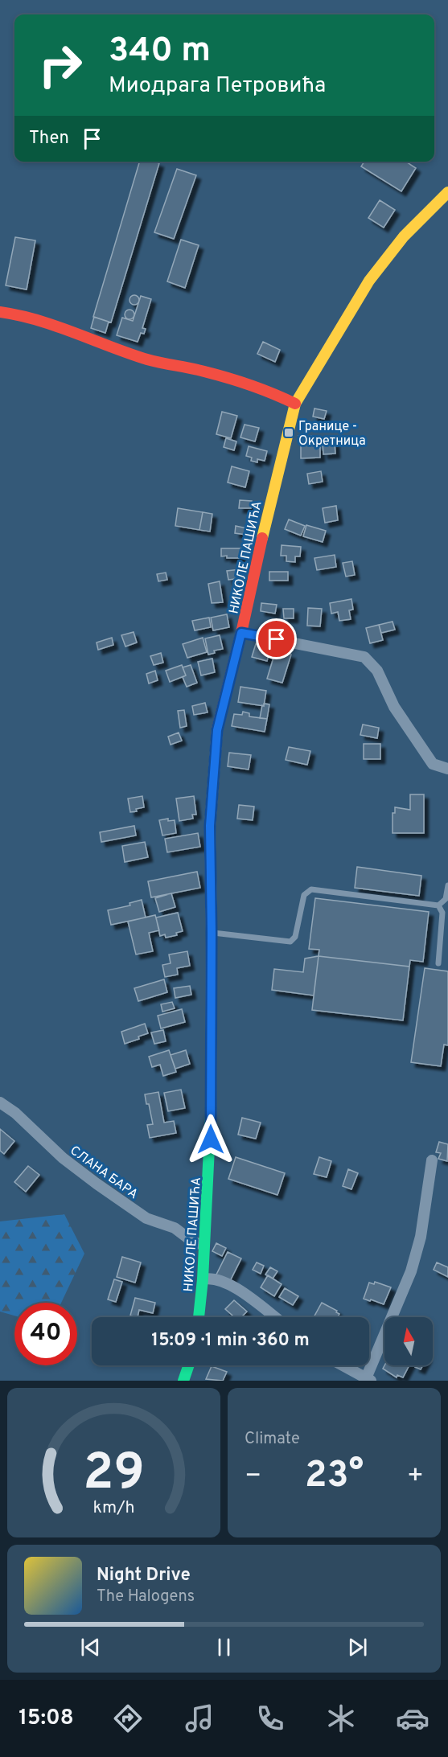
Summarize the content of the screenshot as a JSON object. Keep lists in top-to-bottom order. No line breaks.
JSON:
{"streets":{"street":["НИКОЛЕ ПАШИЋА","СЛАНА БАРА"]},"crossings":[["НИКОЛЕ ПАШИЋА","СЛАНА БАРА"]],"places":{"transit":["Границе - Окретница"]},"north":"top","page":{"turn":["340 m","Миодрага Петровића"],"then":"Then","limit":"40","trip":"15:09 · 1 min · 360 m","tile":"Climate","heat":["−","23°","+"],"song":["Night Drive","The Halogens"],"tabs":"15:08","gauge":["29","km/h"]}}
